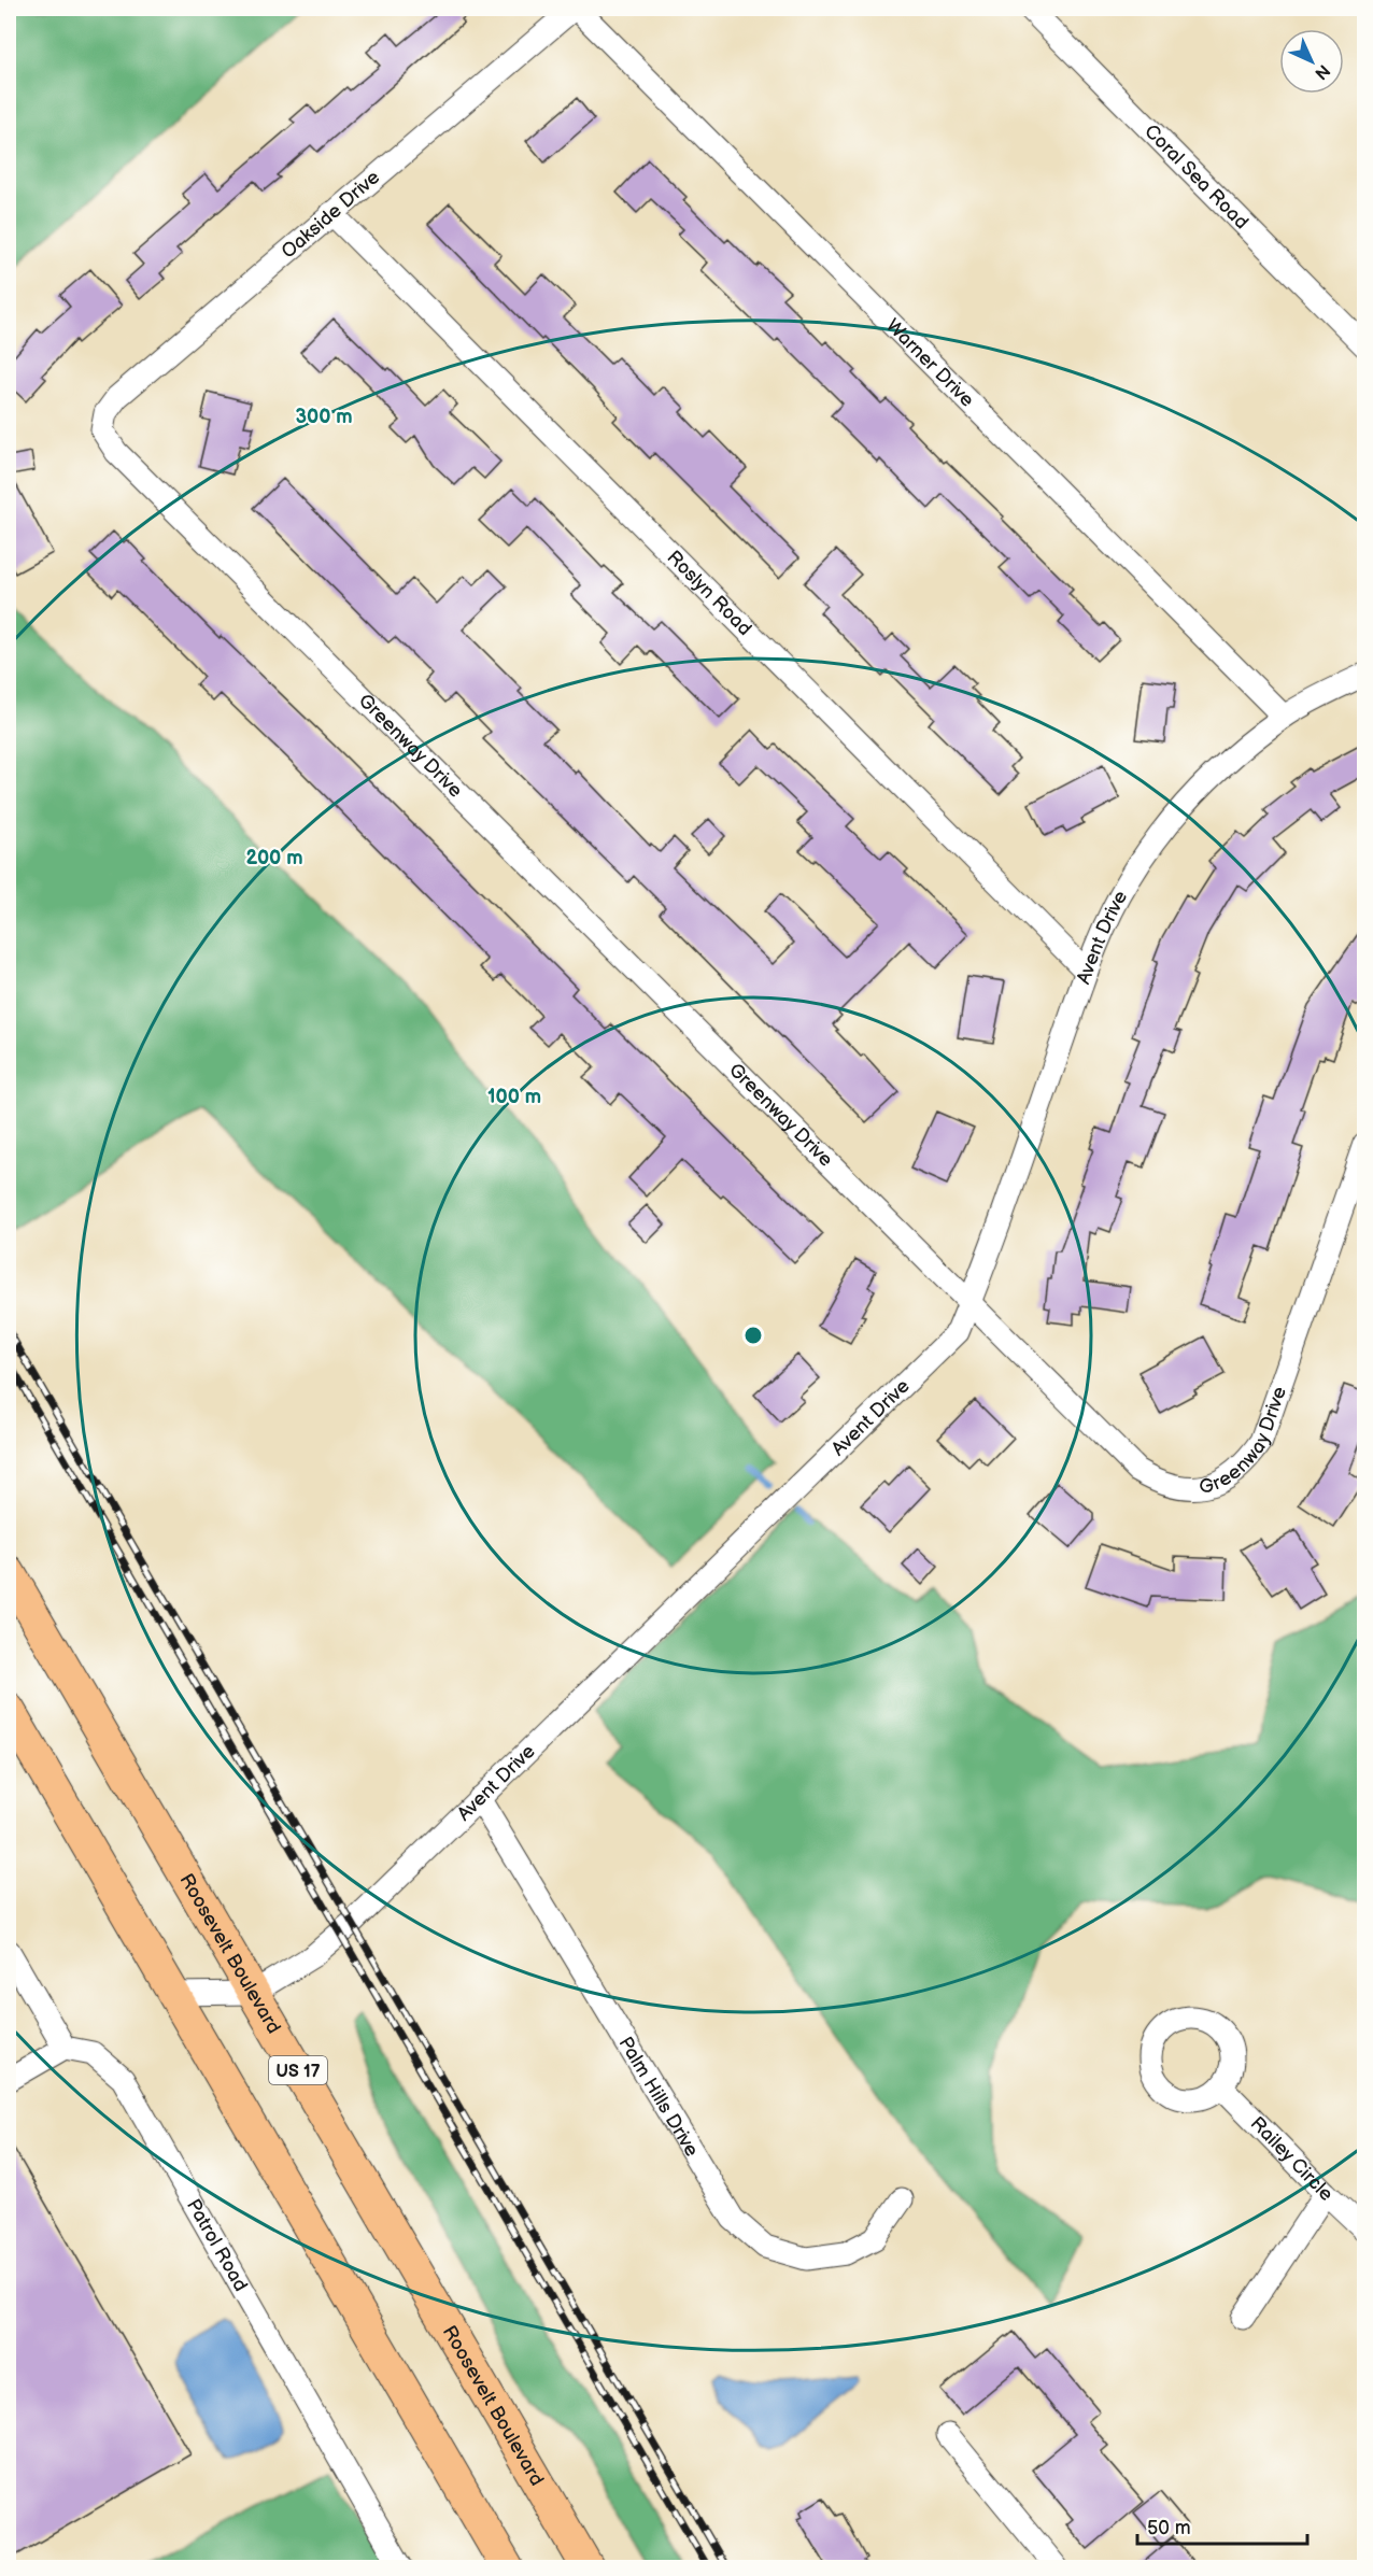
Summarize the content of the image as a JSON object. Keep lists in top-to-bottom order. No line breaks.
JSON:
{"streets":{"highway":["Roosevelt Boulevard","US 17"],"street":["Coral Sea Road","Oakside Drive","Warner Drive","Roslyn Road","Greenway Drive","Avent Drive","Palm Hills Drive","Railey Circle","Patrol Road"]},"crossings":[["Oakside Drive","Warner Drive"],["Oakside Drive","Roslyn Road"],["Oakside Drive","Greenway Drive"],["Warner Drive","Avent Drive"],["Roslyn Road","Avent Drive"],["Greenway Drive","Avent Drive"],["Avent Drive","Roosevelt Boulevard"],["Avent Drive","Palm Hills Drive"]],"scale_bar":"50 m","north":"bottom right","rings":["300 m","200 m","100 m"]}
